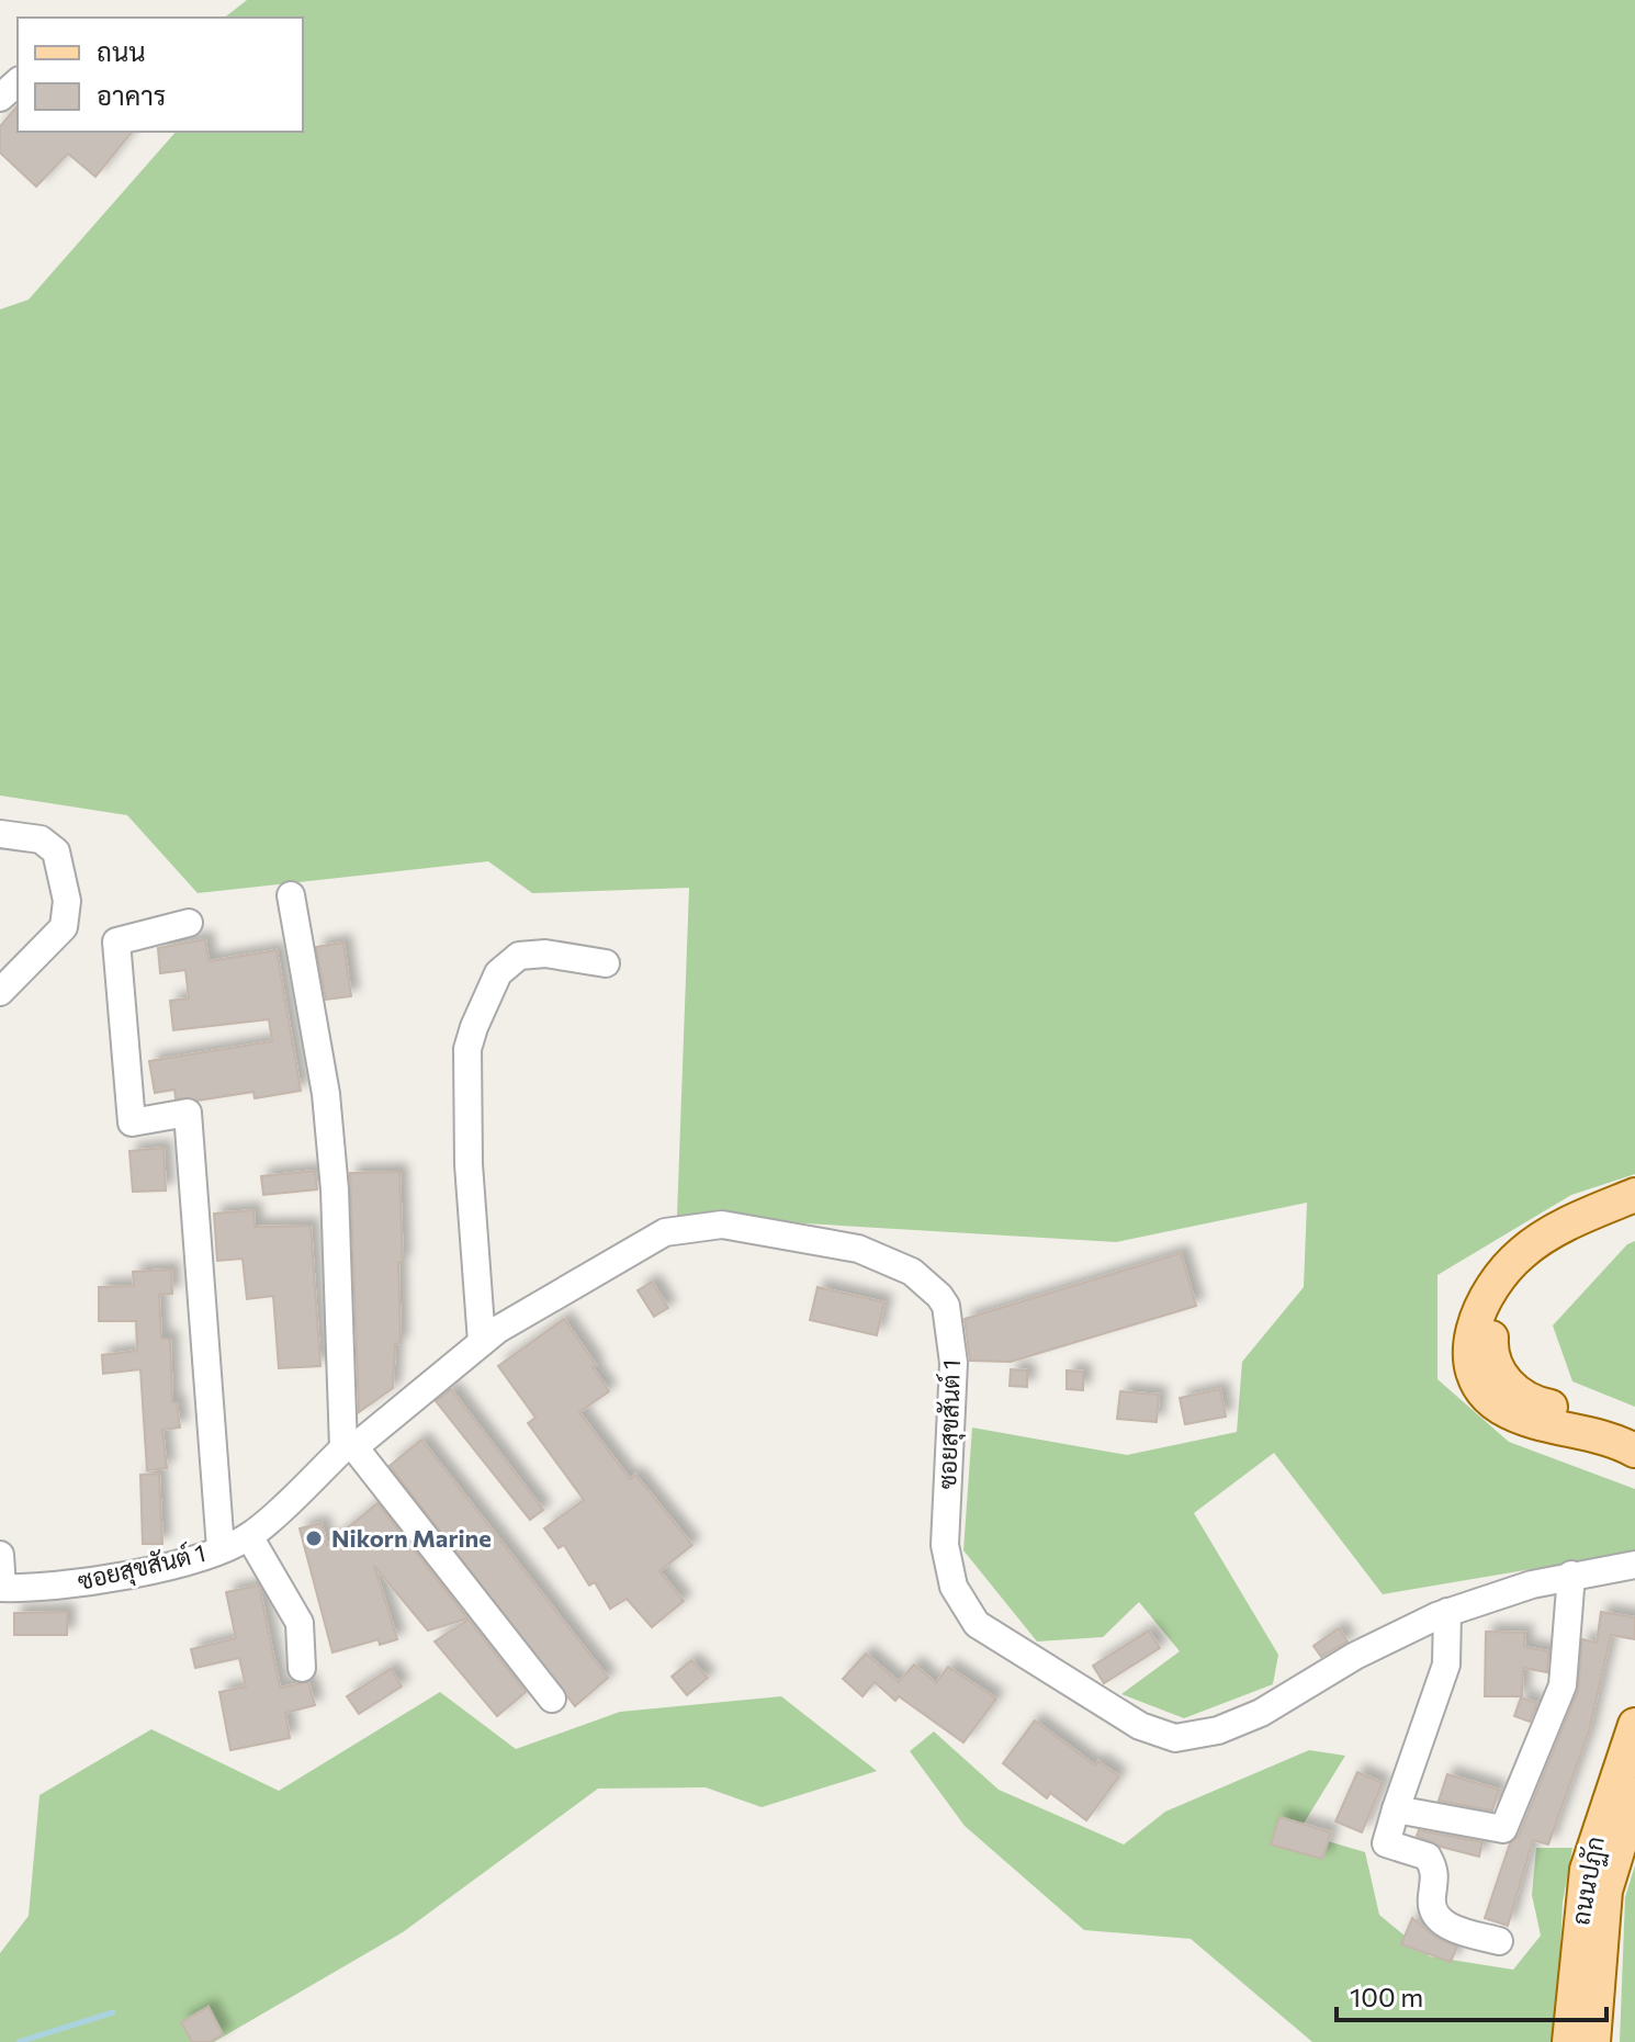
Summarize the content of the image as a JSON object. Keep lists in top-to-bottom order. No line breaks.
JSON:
{"streets":{"main road":["ถนนปฏัก"],"street":["ซอยสุขสันต์ 1"]},"places":["Nikorn Marine"],"legend":["ถนน","อาคาร"],"scale_bar":"100 m"}
